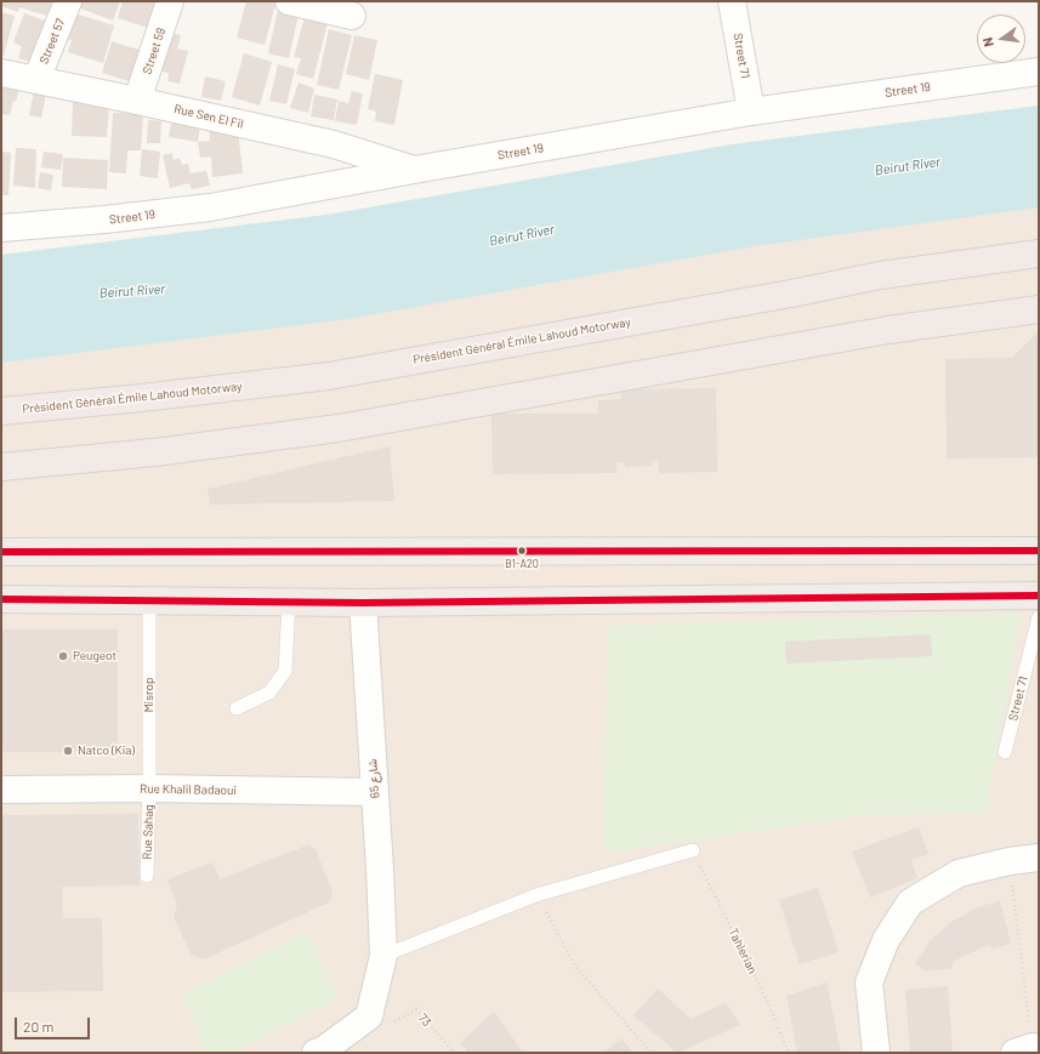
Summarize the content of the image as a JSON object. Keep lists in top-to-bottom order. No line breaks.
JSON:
{"streets":{"highway":["Président Général Émile Lahoud Motorway"],"street":["Street 57","Street 59","Street 71","Street 19","Rue Sen El Fil","شارع 65","Rue Khalil Badaoui"],"lane":["Misrop","Rue Sahag"],"path":["Tahlerian","73"]},"crossings":[["Street 57","Rue Sen El Fil"],["Street 59","Rue Sen El Fil"],["Street 71","Street 19"],["Street 19","Rue Sen El Fil"],["Misrop","Rue Khalil Badaoui"],["Misrop","Rue Sahag"],["شارع 65","Rue Khalil Badaoui"],["شارع 65","73"],["Rue Khalil Badaoui","Rue Sahag"]],"water":["Beirut River"],"places":["B1-A20","Peugeot","Natco (Kia)"],"scale_bar":"20 m","north":"left"}
